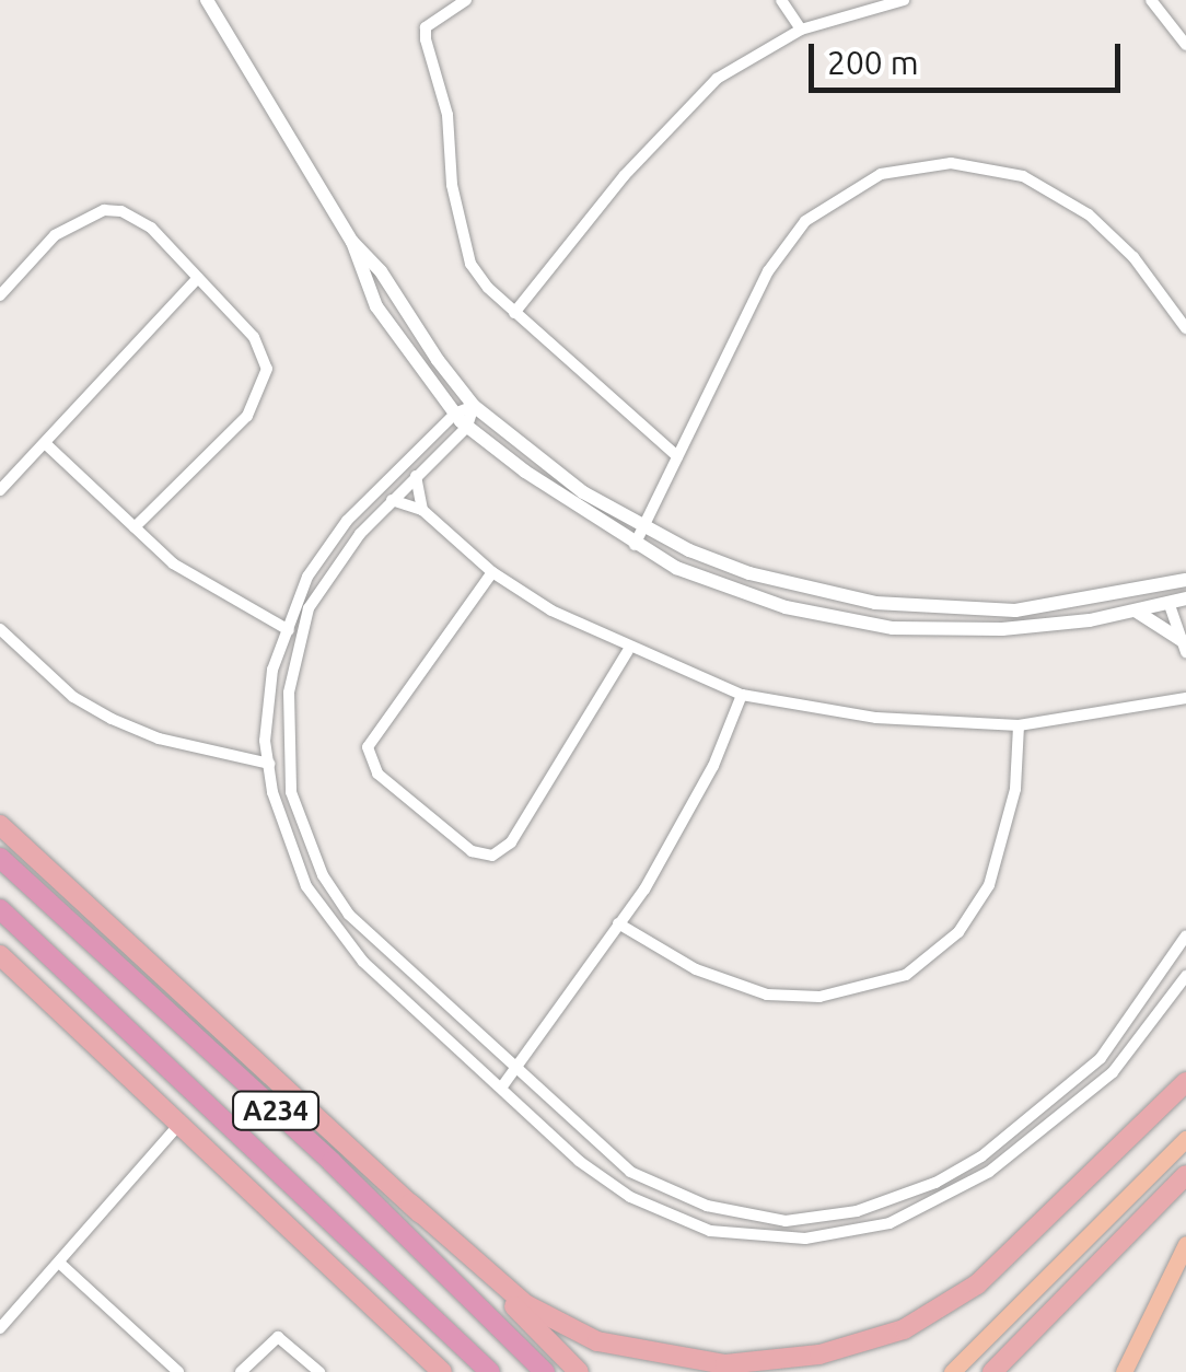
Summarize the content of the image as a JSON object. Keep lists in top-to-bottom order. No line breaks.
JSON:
{"streets":{"highway":["A234"]},"scale_bar":"200 m"}
